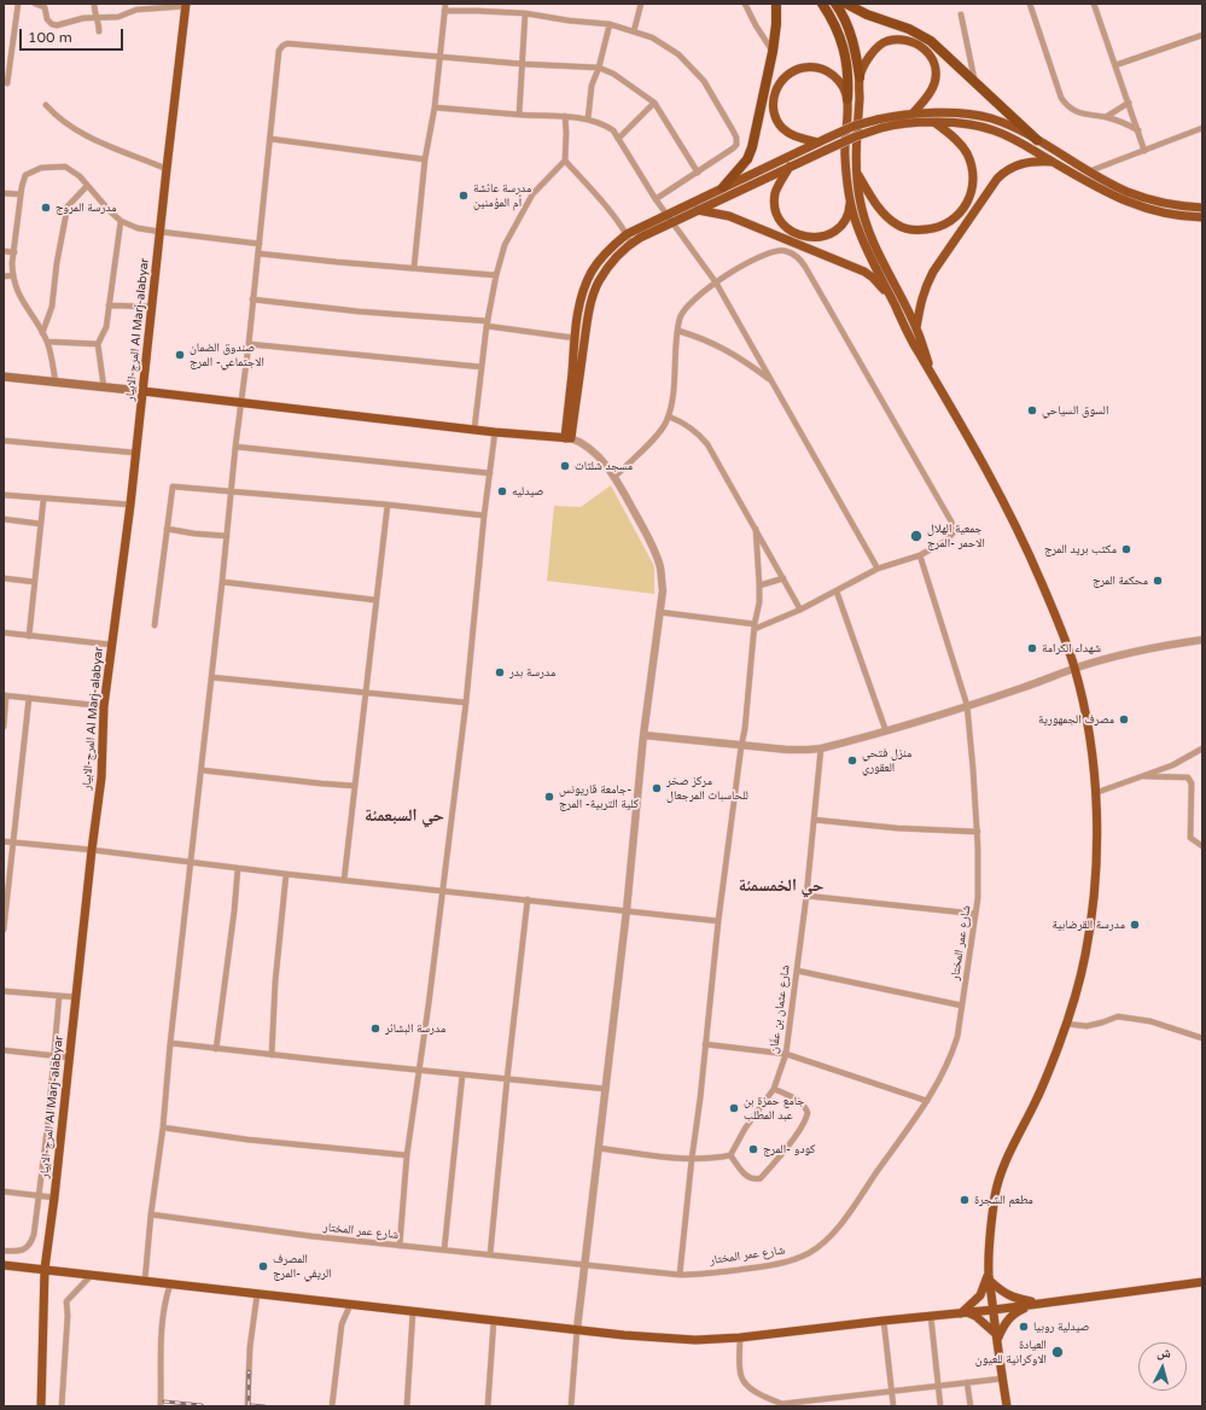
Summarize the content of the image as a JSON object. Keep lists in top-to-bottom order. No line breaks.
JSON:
{"streets":{"main road":["المرج-الابيار Al Marj-alabyar"],"street":["شارع عمر المختار","شارع عثمان بن عفّان"]},"districts":["حي السبعمئة","حي الخمسمئة"],"places":["مدرسة عائشة أم المؤمنين","مدرسة المروج","صندوق الضمان الاجتماعي- المرج","السوق السياحي","مسجد شلتات","صيدليه","جمعية الهلال الاحمر -المرج","مكتب بريد المرج","محكمة المرج","شهداء الكرامة","مدرسة بدر","مصرف الجمهورية","منزل فتحي العقوري","مركز صخر للحاسبات المرجعال","جامعة قاريونس- كلية التربية- المرج","مدرسة القرضابية","مدرسة البشائر","جامع حمزة بن عبد المطلب","كودو -المرج","مطعم الشجرة","المصرف الريفي -المرج","صيدلية روبيا","العيادة الاوكرانية للعيون"],"scale_bar":"100 m","north":"top"}
